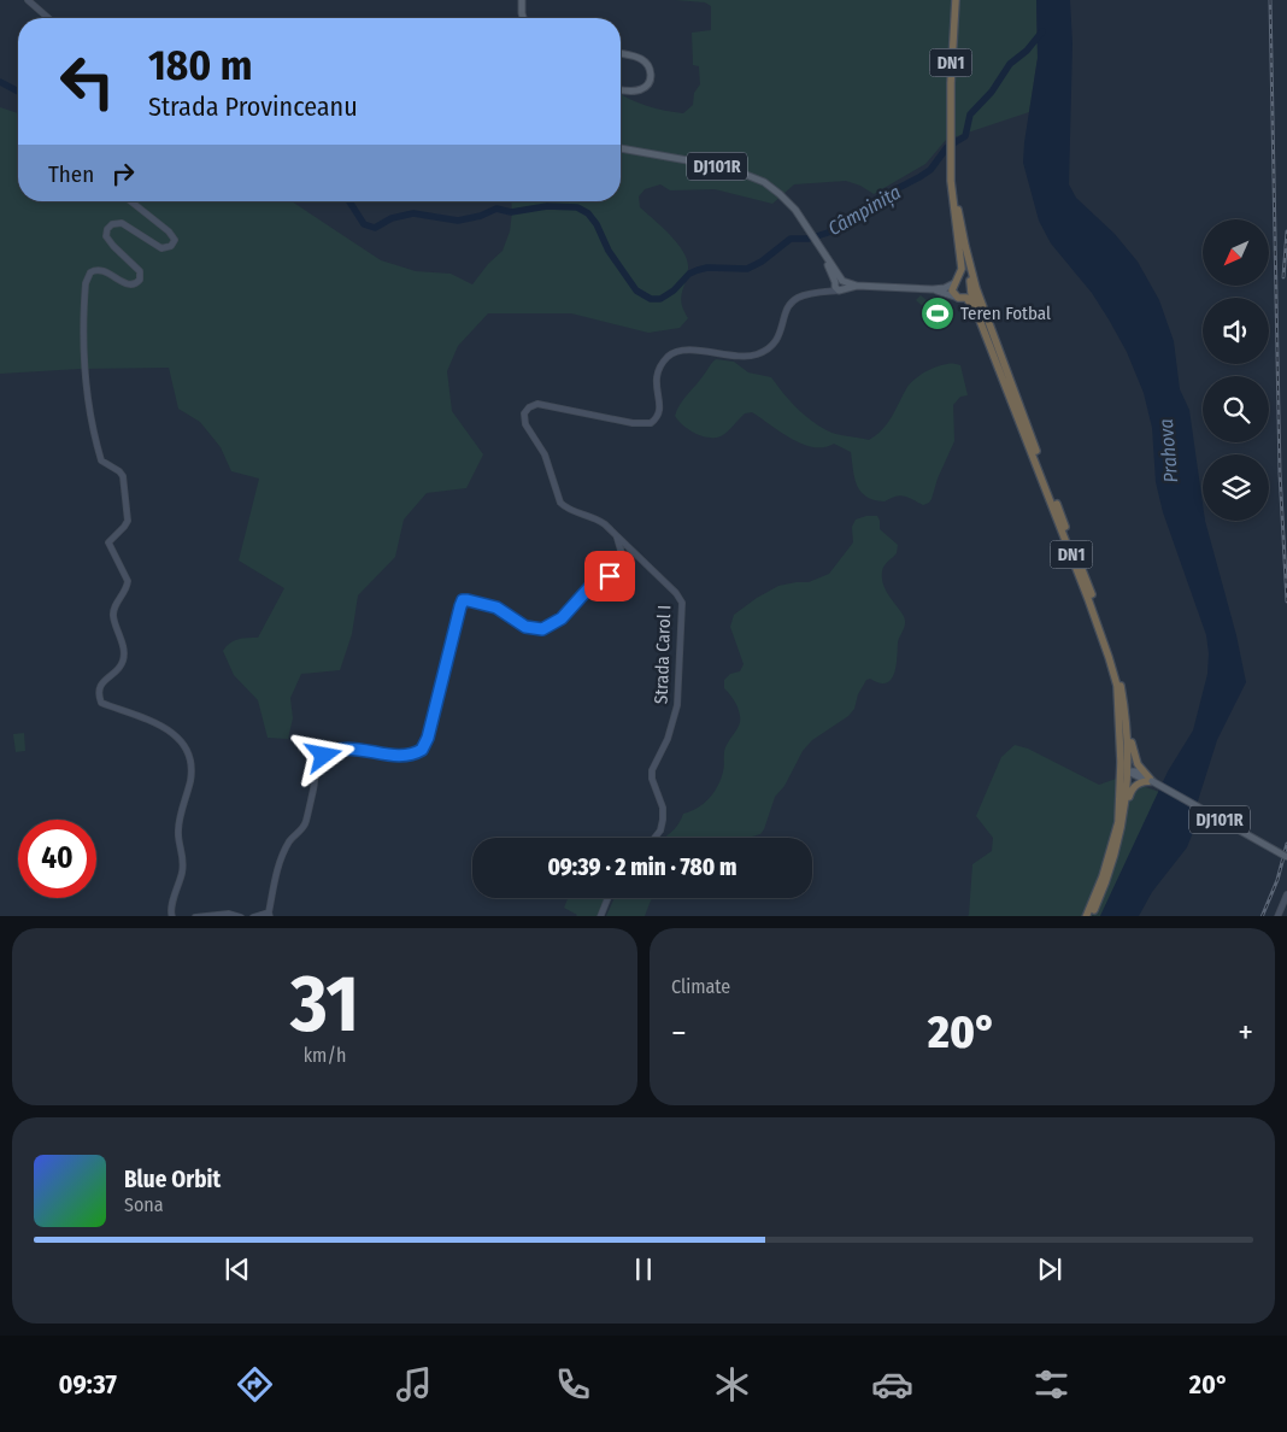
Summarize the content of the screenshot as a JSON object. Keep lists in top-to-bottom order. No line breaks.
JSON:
{"streets":{"highway":["DN1"],"main road":["DJ101R"],"street":["Strada Carol I"]},"crossings":[["DN1","DJ101R"],["DJ101R","Strada Carol I"]],"water":["Câmpinița","Prahova"],"places":{"sports":["Teren Fotbal"]},"north":"bottom left","page":{"turn":["180 m","Strada Provinceanu"],"then":"Then","limit":"40","trip":"09:39 · 2 min · 780 m","tile":[["31","km/h"],"Climate"],"heat":["−","20°","+"],"song":["Blue Orbit","Sona"],"tabs":["09:37","20°"]}}
